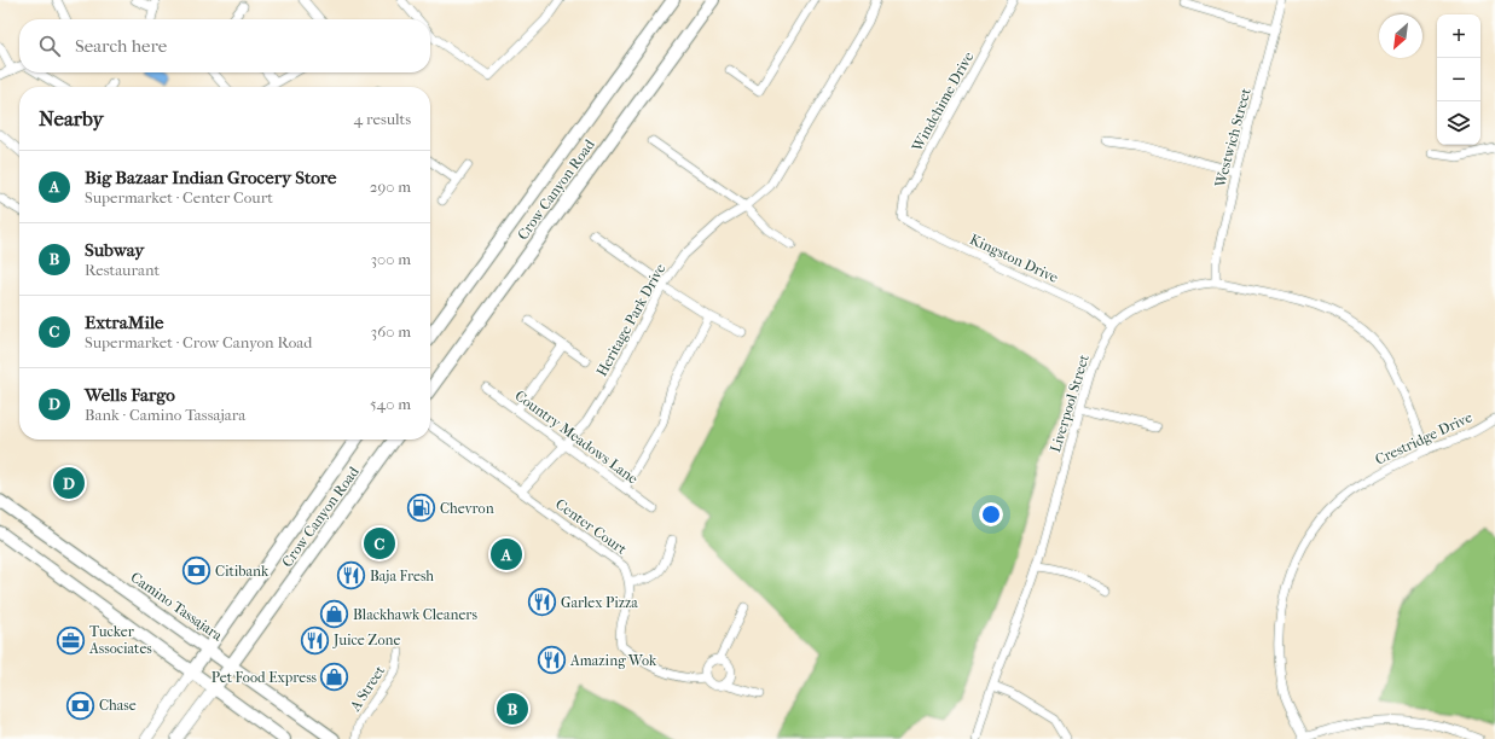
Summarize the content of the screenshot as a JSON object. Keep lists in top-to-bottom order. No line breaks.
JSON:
{"streets":{"main road":["Crow Canyon Road","Camino Tassajara"],"street":["Windchime Drive","Westwich Street","Kingston Drive","Heritage Park Drive","Liverpool Street","Country Meadows Lane","Crestridge Drive","Center Court","A Street"]},"crossings":[["Windchime Drive","Kingston Drive"],["Westwich Street","Liverpool Street"],["Crow Canyon Road","Camino Tassajara"],["Kingston Drive","Liverpool Street"],["Heritage Park Drive","Country Meadows Lane"],["Heritage Park Drive","Center Court"],["Liverpool Street","Crestridge Drive"]],"places":{"fuel station":["Chevron"],"bank":["Citibank","Chase"],"restaurant":["Baja Fresh","Garlex Pizza","Juice Zone","Amazing Wok"],"shop":["Blackhawk Cleaners","Pet Food Express"],"office":["Tucker Associates"]},"north":"bottom left","page":{"map_buttons":["+","−"],"search":"Search here","heading":["Nearby","4 results"],"list":[{"mark":"A","name":"Big Bazaar Indian Grocery Store","note":"Supermarket · Center Court","value":"290 m"},{"mark":"B","name":"Subway","note":"Restaurant","value":"300 m"},{"mark":"C","name":"ExtraMile","note":"Supermarket · Crow Canyon Road","value":"360 m"},{"mark":"D","name":"Wells Fargo","note":"Bank · Camino Tassajara","value":"540 m"}],"pins":["D","C","A","B"]}}
